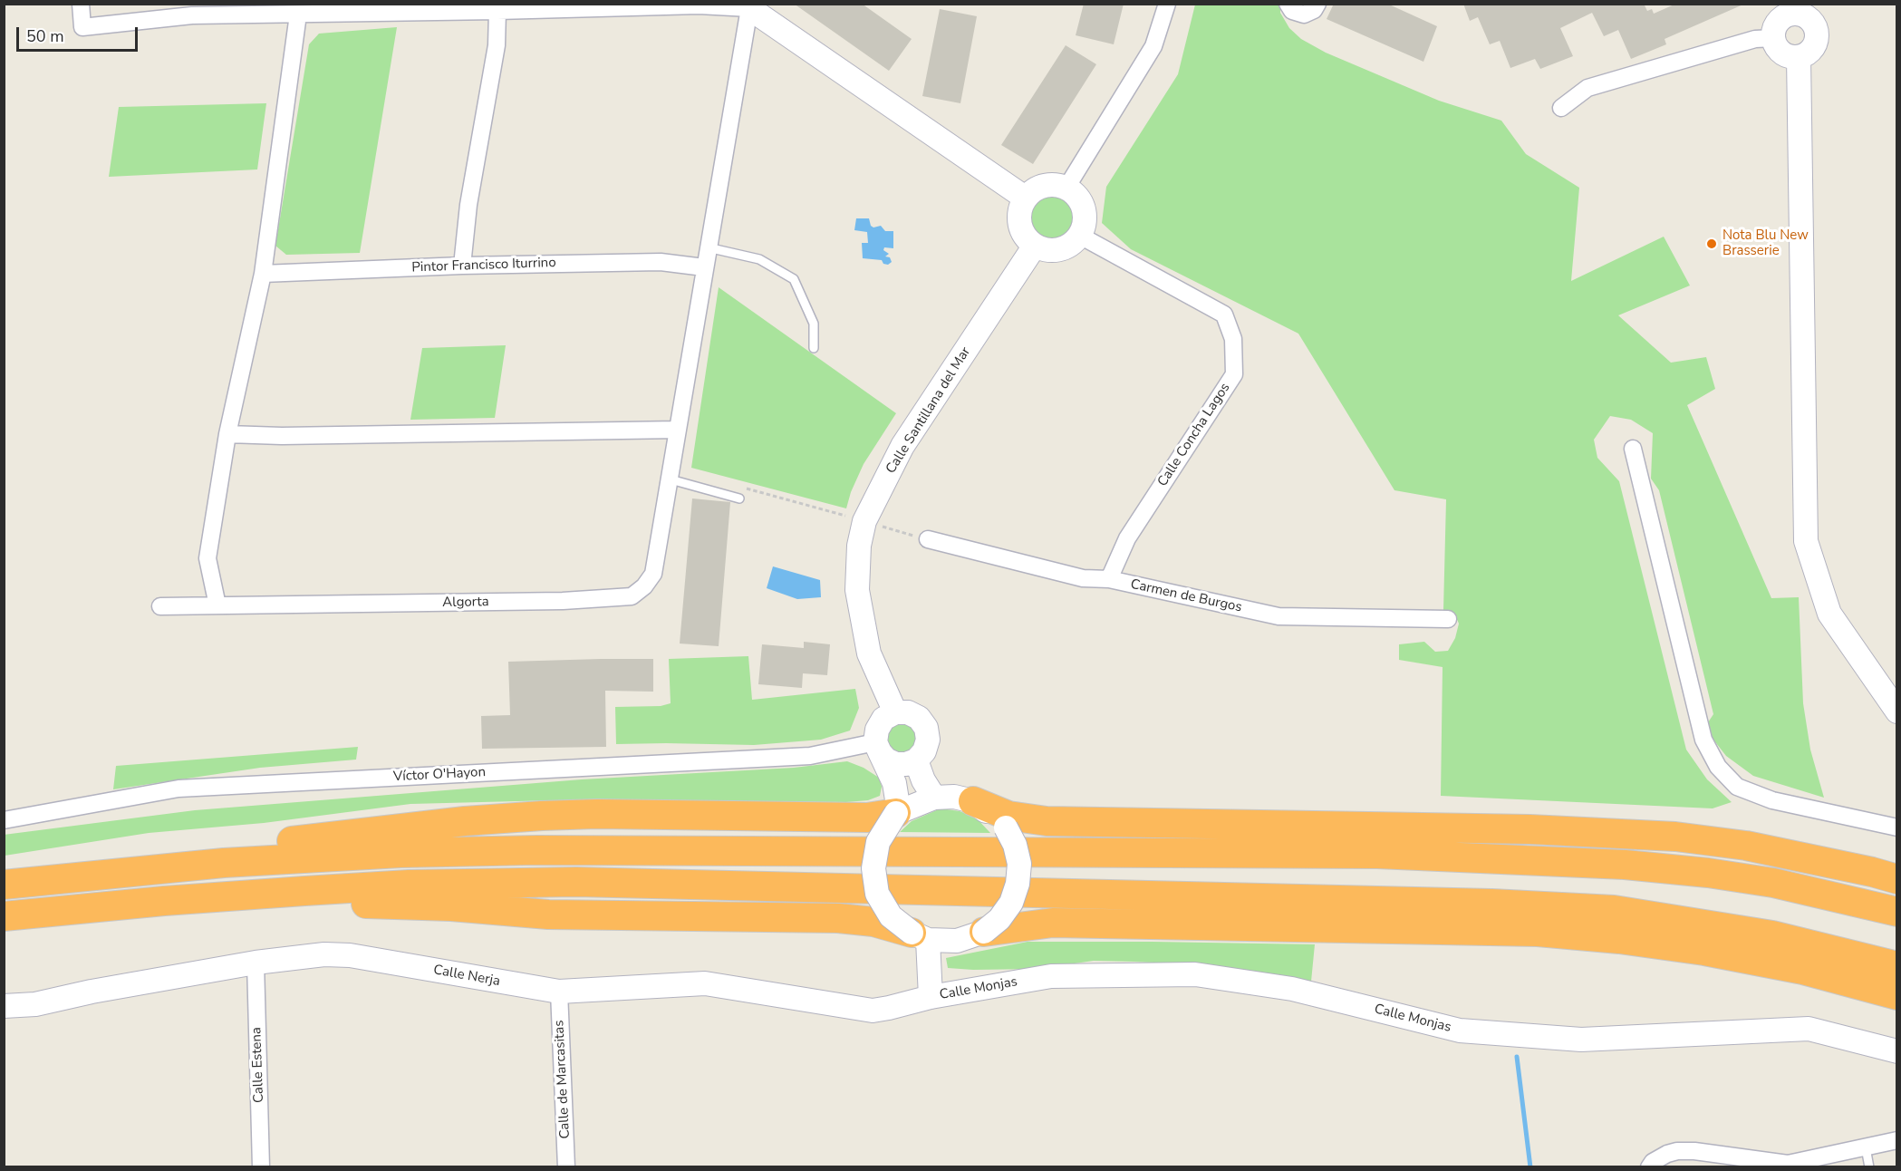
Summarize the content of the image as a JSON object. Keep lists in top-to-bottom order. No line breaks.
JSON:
{"streets":{"street":["Pintor Francisco Iturrino","Calle Santillana del Mar","Calle Concha Lagos","Carmen de Burgos","Algorta","Víctor O'Hayon","Calle Nerja","Calle Monjas","Calle Estena","Calle de Marcasitas"]},"crossings":[["Pintor Francisco Iturrino","Algorta"],["Calle Santillana del Mar","Calle Concha Lagos"],["Calle Santillana del Mar","Víctor O'Hayon"],["Calle Concha Lagos","Carmen de Burgos"],["Calle Nerja","Calle Monjas"],["Calle Nerja","Calle Estena"],["Calle Nerja","Calle de Marcasitas"]],"places":["Nota Blu New Brasserie"],"scale_bar":"50 m"}
